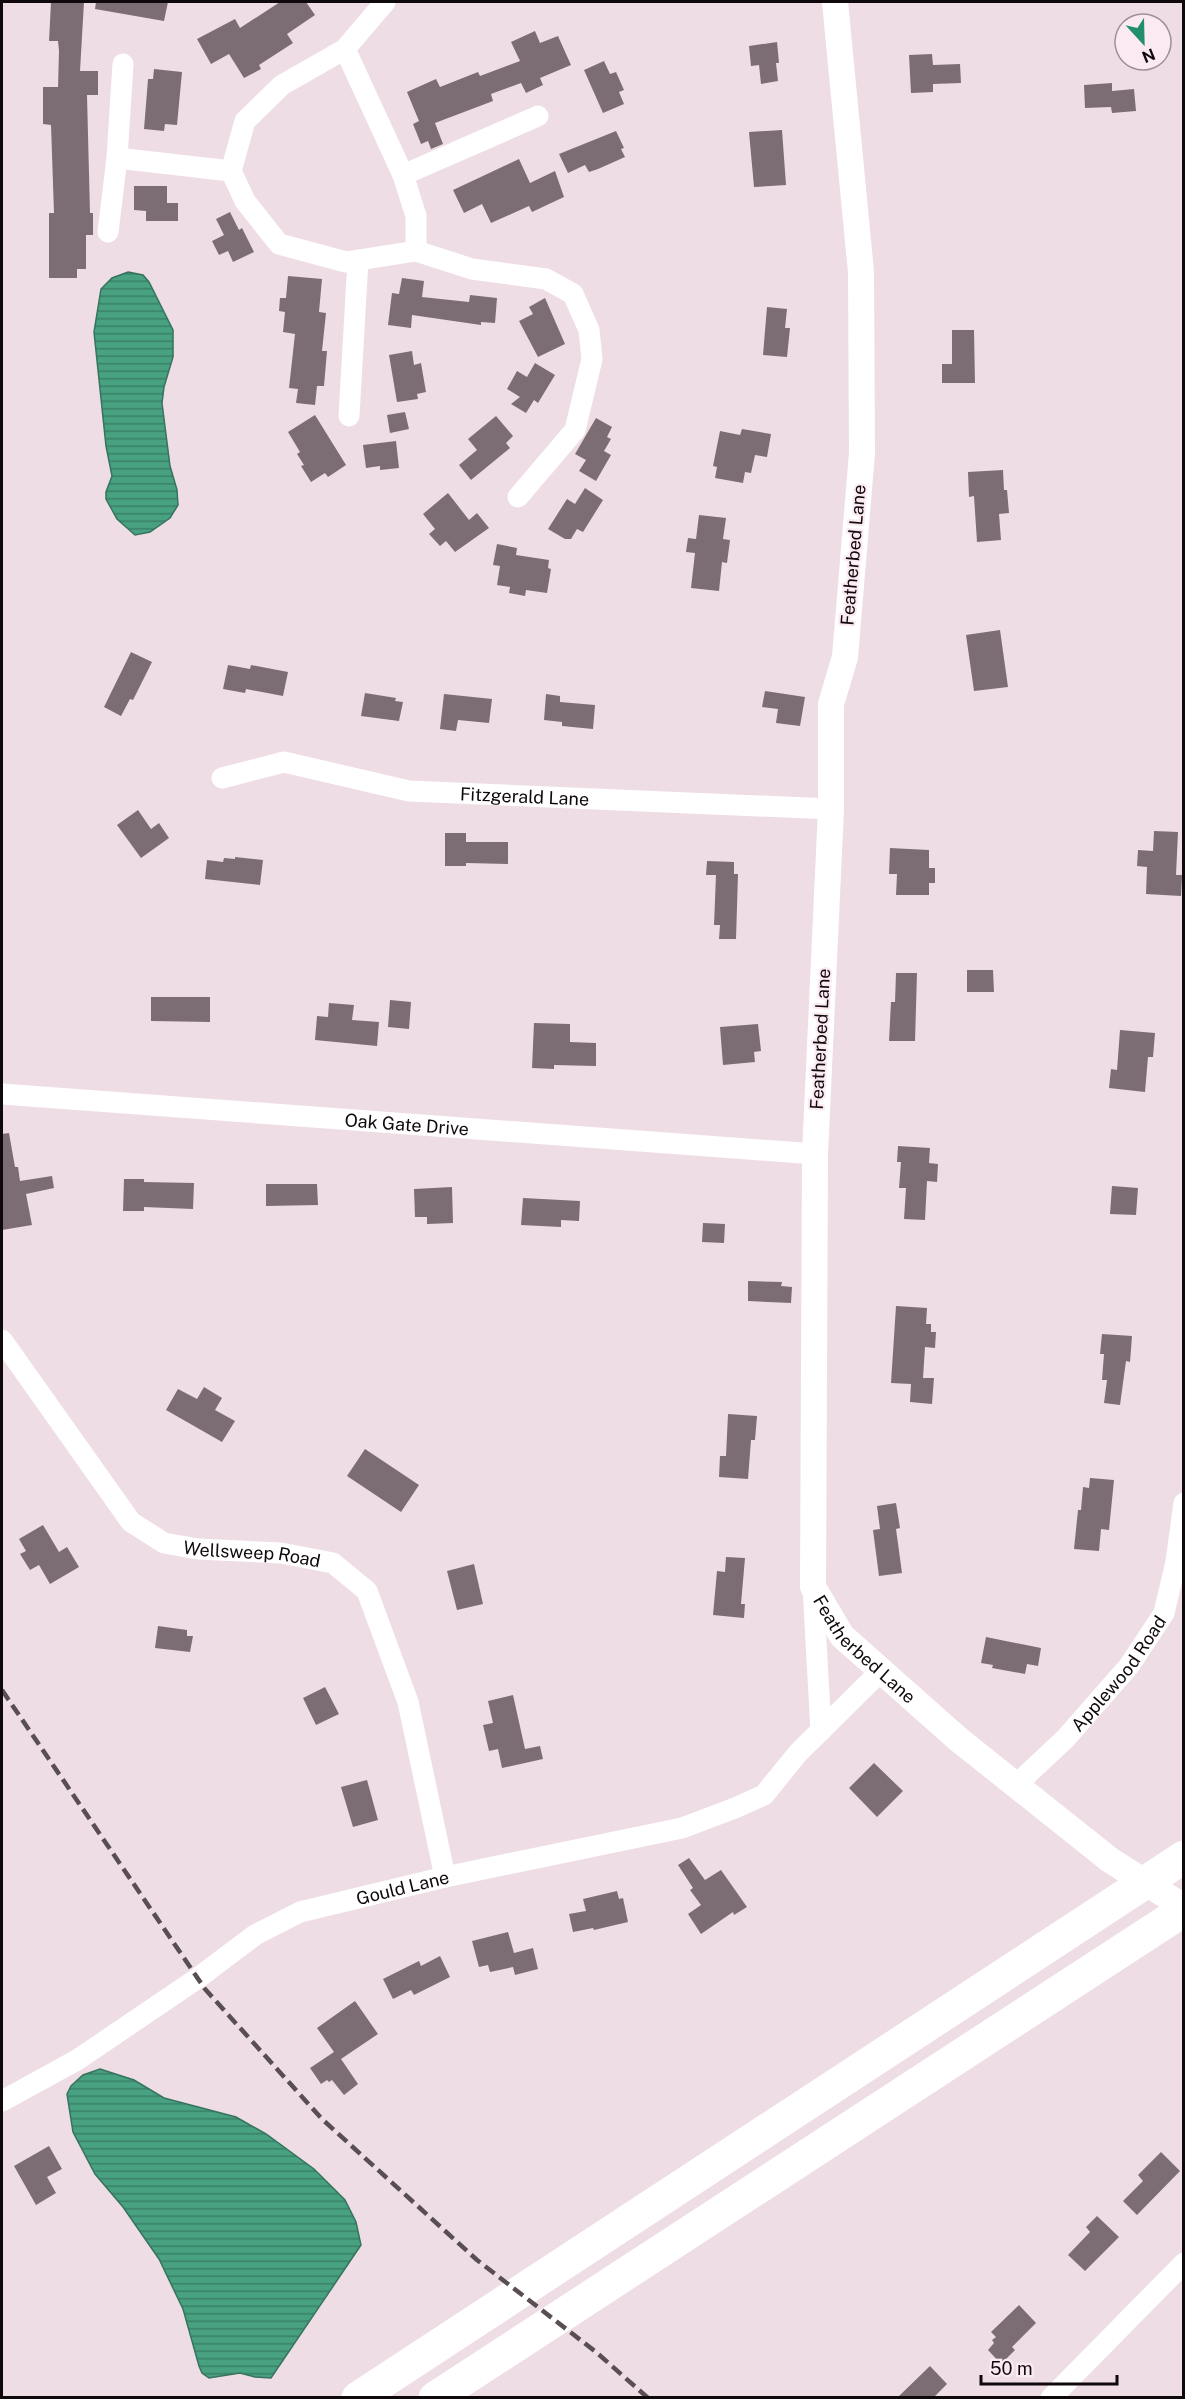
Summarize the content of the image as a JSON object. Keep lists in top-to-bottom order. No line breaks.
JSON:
{"streets":{"street":["Featherbed Lane","Fitzgerald Lane","Oak Gate Drive","Wellsweep Road","Applewood Road","Gould Lane"]},"crossings":[["Featherbed Lane","Fitzgerald Lane"],["Featherbed Lane","Oak Gate Drive"],["Featherbed Lane","Applewood Road"],["Featherbed Lane","Gould Lane"],["Wellsweep Road","Gould Lane"]],"scale_bar":"50 m","north":"bottom"}
